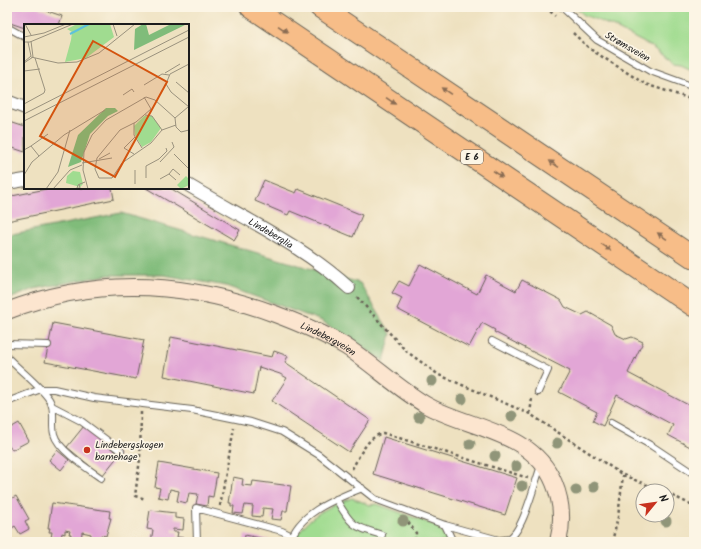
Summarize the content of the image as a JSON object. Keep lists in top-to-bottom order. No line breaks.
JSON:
{"streets":{"highway":["E 6"],"street":["Lindeberglia","Lindebergveien"],"lane":["Strømsveien"]},"places":["Lindebergskogen barnehage"],"north":"top right"}
